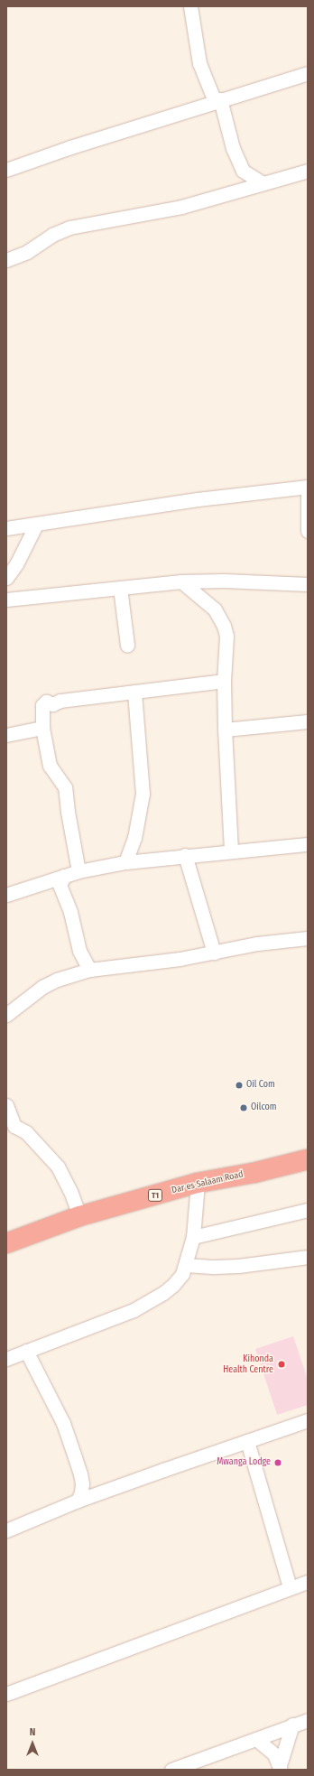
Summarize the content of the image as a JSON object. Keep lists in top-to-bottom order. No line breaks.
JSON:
{"streets":{"highway":["Dar es Salaam Road","T1"]},"places":["Oil Com","Oilcom","Kihonda Health Centre","Mwanga Lodge"],"north":"top"}
